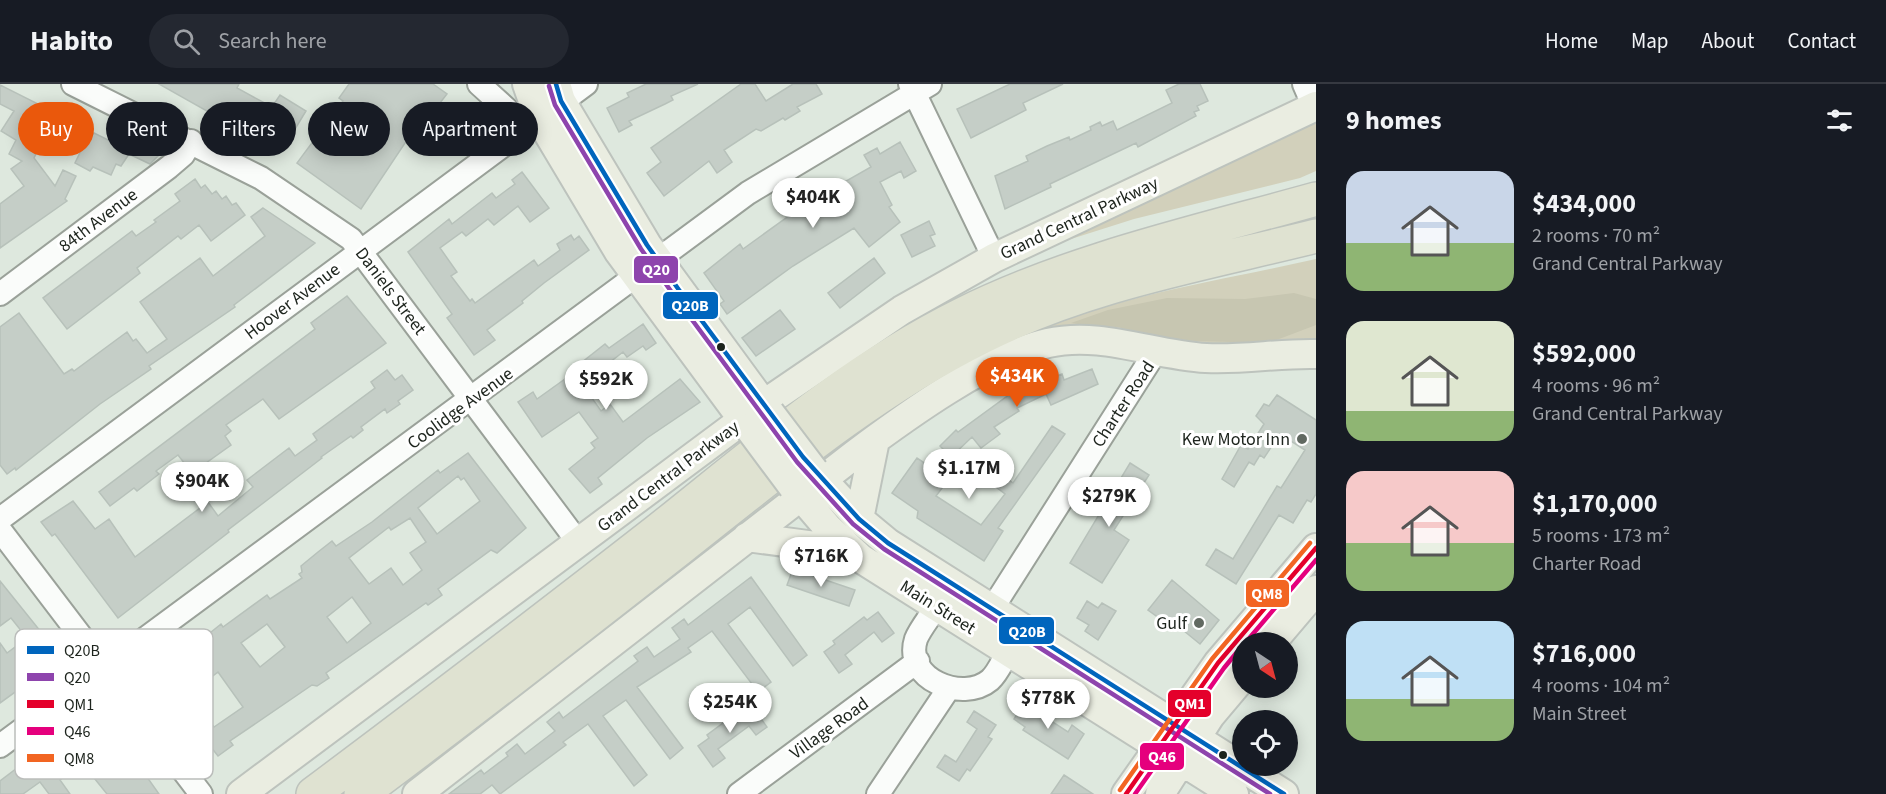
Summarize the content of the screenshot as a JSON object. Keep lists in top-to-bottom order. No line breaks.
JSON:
{"streets":{"highway":["Grand Central Parkway"],"main road":["Main Street"],"street":["84th Avenue","Daniels Street","Hoover Avenue","Charter Road","Coolidge Avenue","Village Road"]},"crossings":[["Grand Central Parkway","Daniels Street"],["Grand Central Parkway","Main Street"],["84th Avenue","Daniels Street"],["Daniels Street","Hoover Avenue"],["Daniels Street","Coolidge Avenue"],["Hoover Avenue","Main Street"],["Charter Road","Main Street"],["Coolidge Avenue","Main Street"]],"places":["Kew Motor Inn","Gulf"],"lines":["transit line Q20B","transit line Q20","transit line QM8","transit line QM1","transit line Q46"],"legend":["Q20B","Q20","QM1","Q46","QM8"],"north":"bottom right","page":{"header":"Habito","search":"Search here","nav":["Home","Map","About","Contact"],"heading":"9 homes","chip":["Buy","Rent","Filters","New","Apartment"],"list":[{"name":"$434,000","note":"2 rooms · 70 m² · Grand Central Parkway"},{"name":"$592,000","note":"4 rooms · 96 m² · Grand Central Parkway"},{"name":"$1,170,000","note":"5 rooms · 173 m² · Charter Road"},{"name":"$716,000","note":"4 rooms · 104 m² · Main Street"}],"price":["$404K","$434K","$592K","$1.17M","$904K","$279K","$716K","$778K","$254K"]}}
